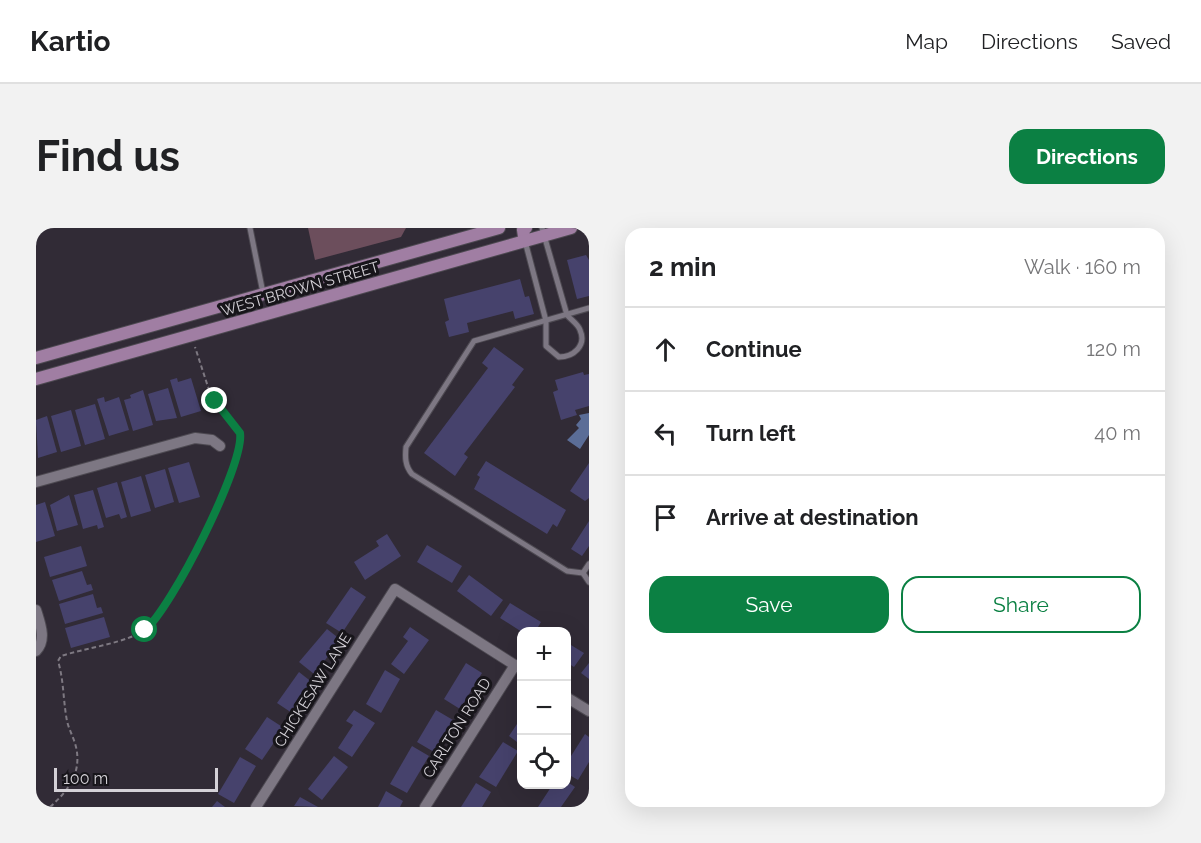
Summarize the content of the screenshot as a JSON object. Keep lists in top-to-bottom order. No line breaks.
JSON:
{"streets":{"main road":["WEST BROWN STREET"],"street":["CHICKESAW LANE","CARLTON ROAD"]},"scale_bar":"100 m","page":{"header":"Kartio","nav":["Map","Directions","Saved"],"buttons":["Directions",["Save","Share"]],"title":"Find us","heading":["2 min","Walk · 160 m"],"list":[["Continue","120 m"],["Turn left","40 m"],"Arrive at destination"],"map_buttons":["+","−"],"scale":"100 m"}}
